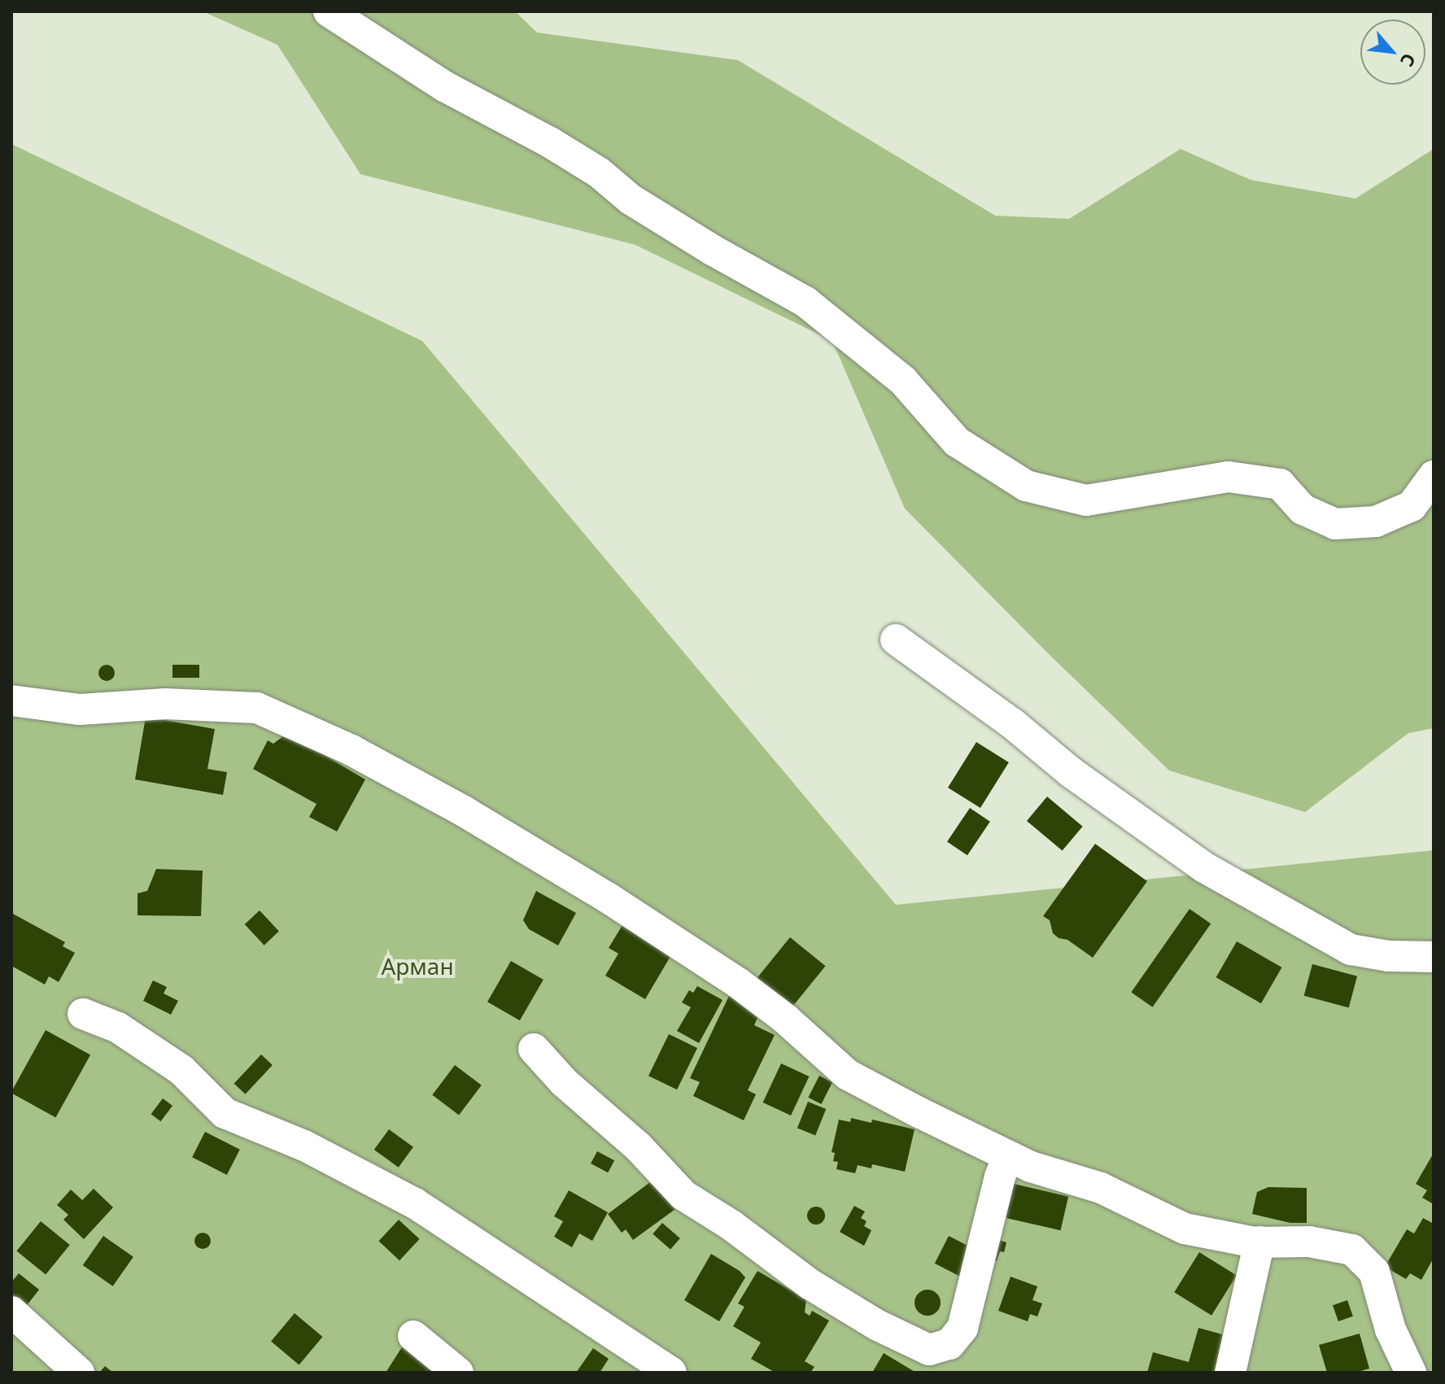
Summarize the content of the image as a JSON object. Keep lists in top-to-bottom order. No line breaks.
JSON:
{"parks":["Арман"],"north":"bottom right"}
